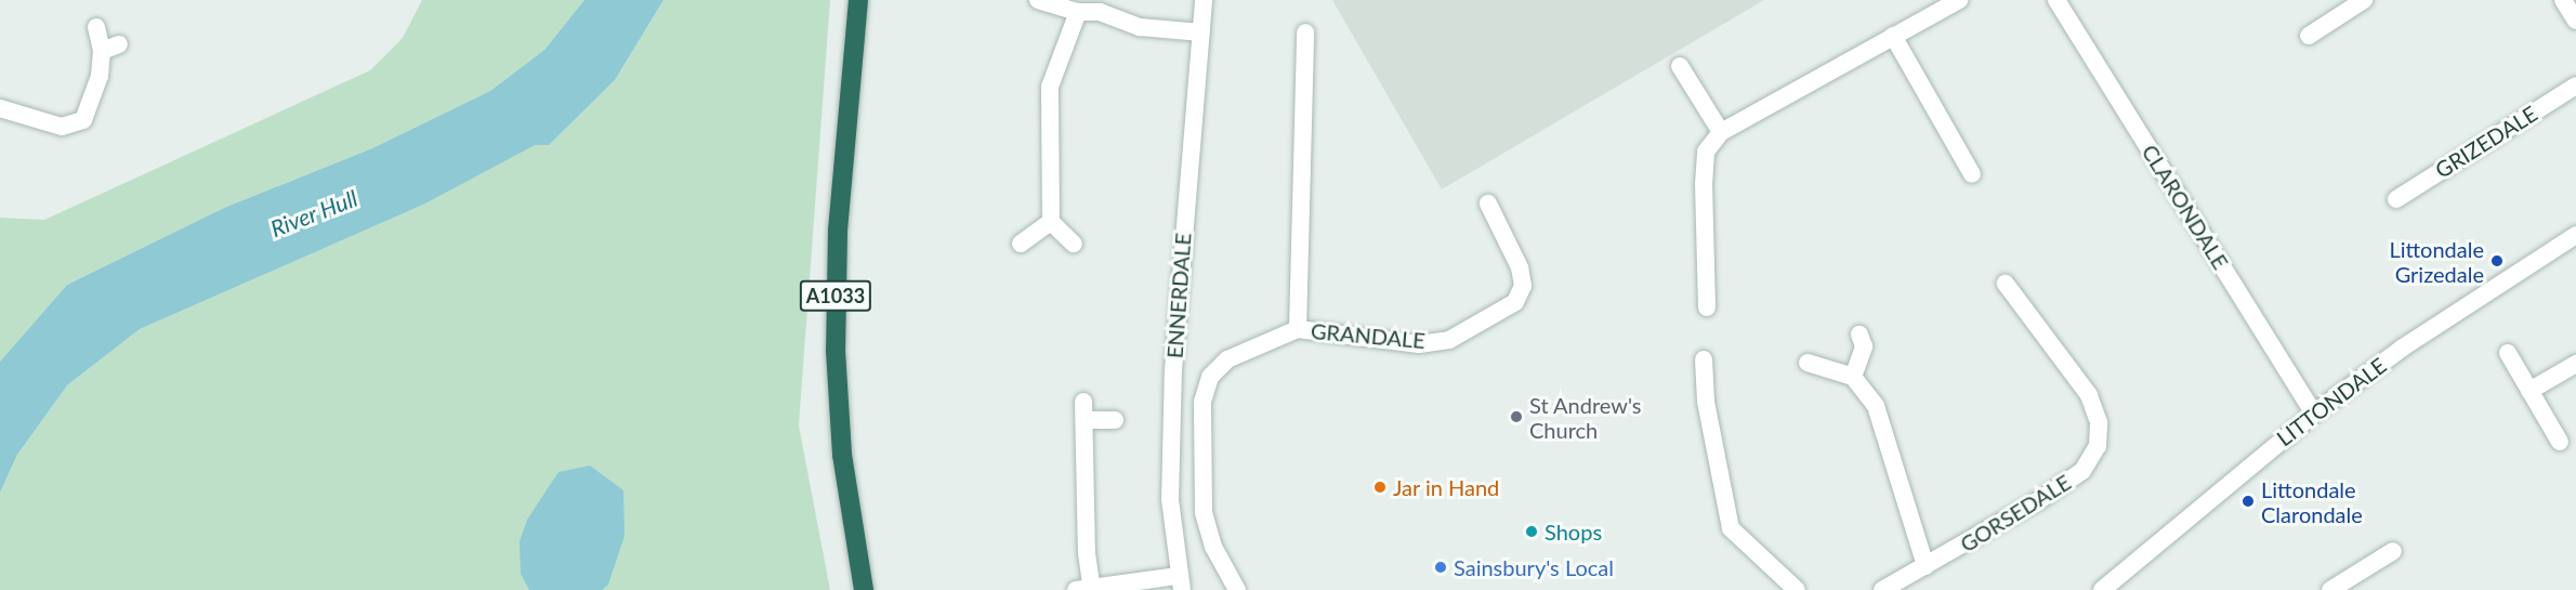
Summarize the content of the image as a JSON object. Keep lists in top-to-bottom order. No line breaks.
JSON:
{"streets":{"highway":["A1033"],"street":["GRIZEDALE","CLARONDALE","ENNERDALE","GRANDALE","LITTONDALE","GORSEDALE"]},"crossings":[["CLARONDALE","LITTONDALE"]],"water":["River Hull"],"places":["Littondale Grizedale","St Andrew's Church","Jar in Hand","Littondale Clarondale","Shops","Sainsbury's Local"]}
